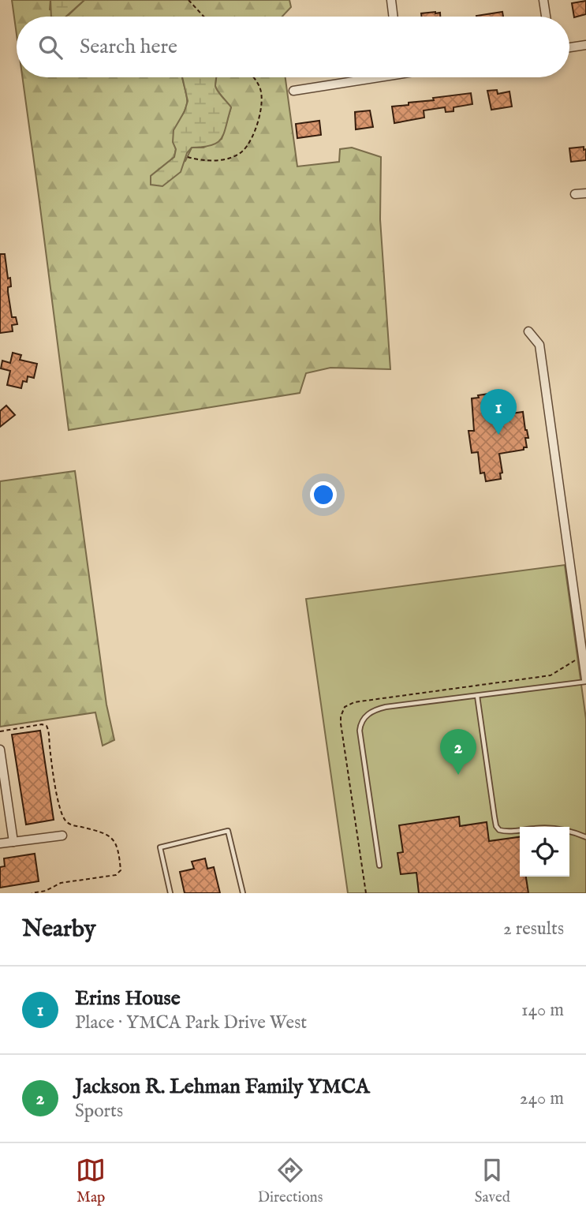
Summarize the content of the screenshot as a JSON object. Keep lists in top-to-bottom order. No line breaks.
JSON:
{"page":{"search":"Search here","pins":["1","2"],"heading":["Nearby","2 results"],"list":[{"mark":"1","name":"Erins House","note":"Place · YMCA Park Drive West","value":"140 m"},{"mark":"2","name":"Jackson R. Lehman Family YMCA","note":"Sports","value":"240 m"}],"nav":["Map","Directions","Saved"]}}
